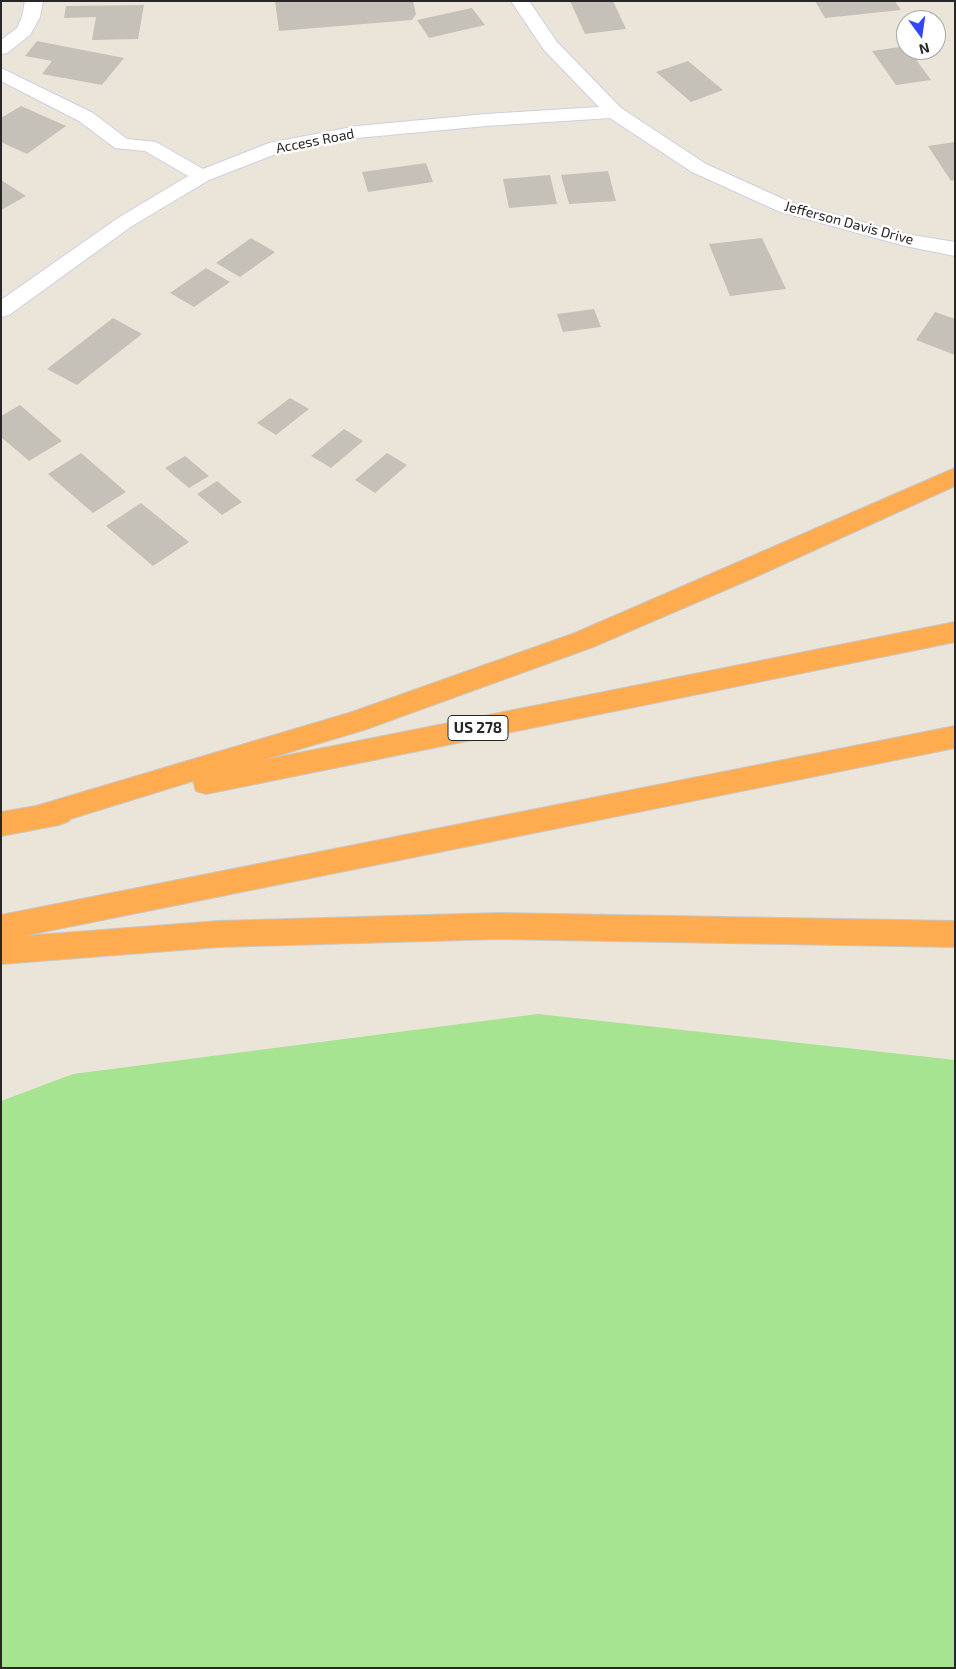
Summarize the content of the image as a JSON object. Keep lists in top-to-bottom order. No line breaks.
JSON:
{"streets":{"highway":["US 278"],"street":["Access Road","Jefferson Davis Drive"]},"crossings":[["Access Road","Jefferson Davis Drive"]],"north":"bottom"}
